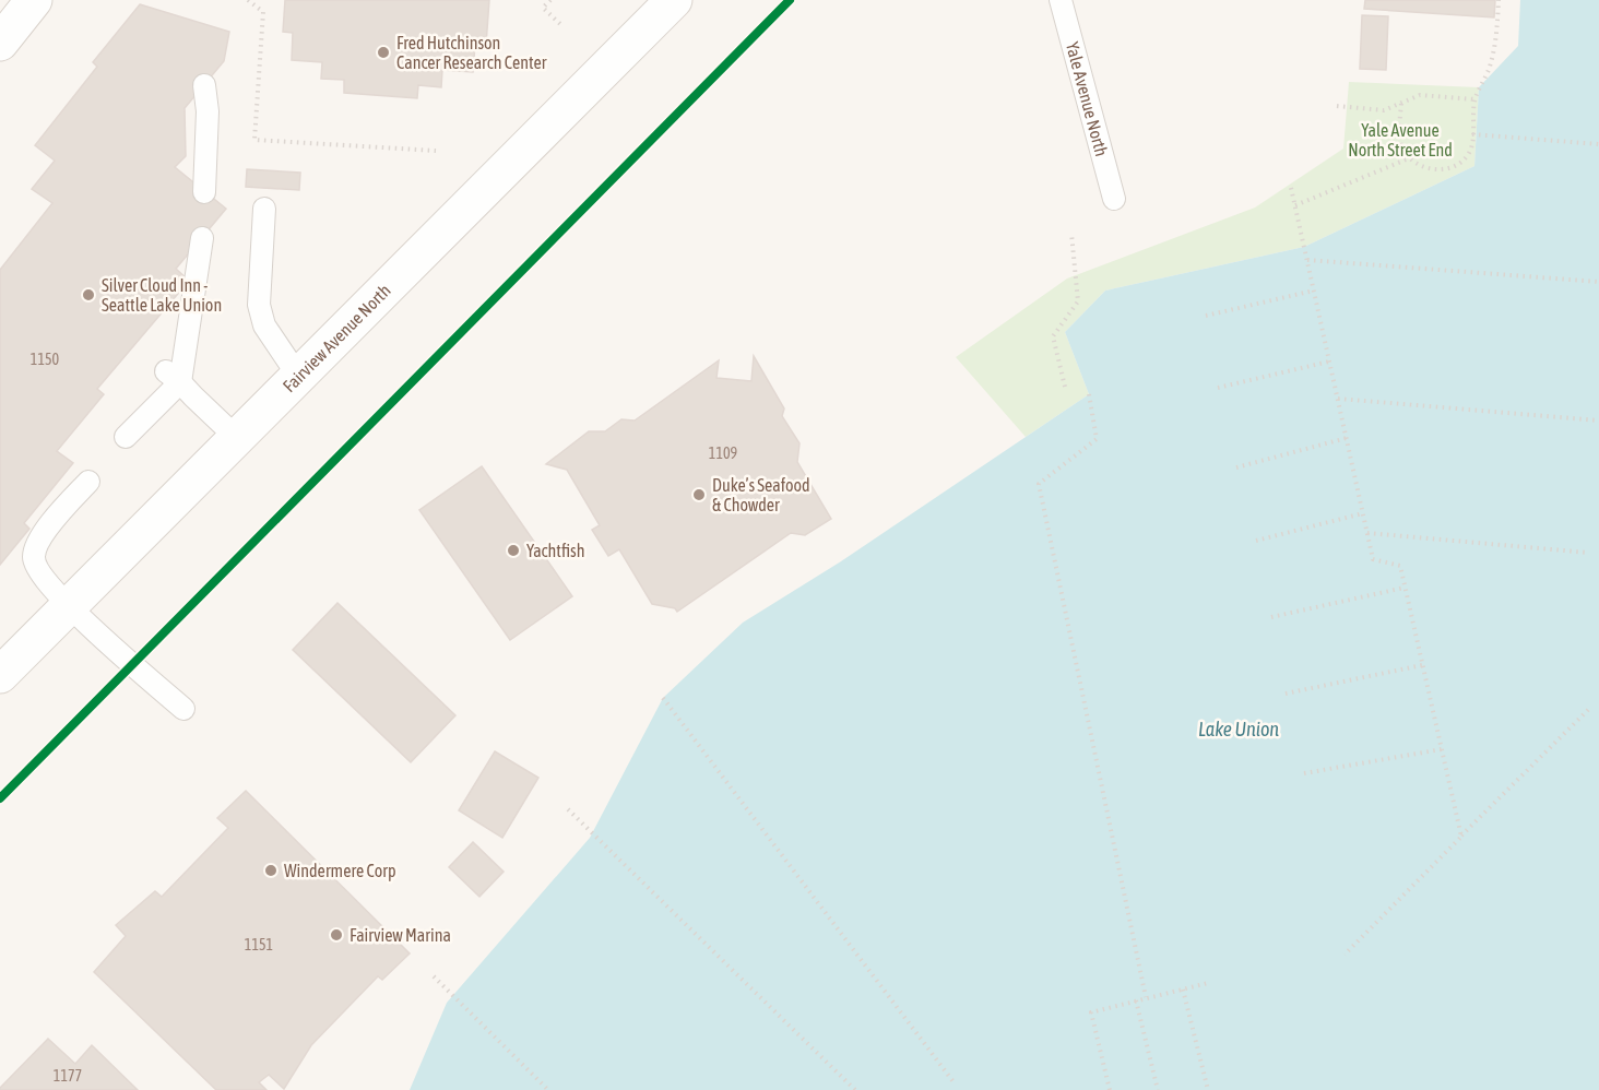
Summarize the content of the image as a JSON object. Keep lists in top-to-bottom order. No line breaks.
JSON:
{"streets":{"main road":["Fairview Avenue North"],"lane":["Yale Avenue North"]},"water":["Lake Union"],"parks":["Yale Avenue North Street End"],"places":["Fred Hutchinson Cancer Research Center","Silver Cloud Inn - Seattle Lake Union","Duke’s Seafood & Chowder","Yachtfish","Windermere Corp","Fairview Marina"],"house_numbers":["1150","1109","1151","1177"]}
